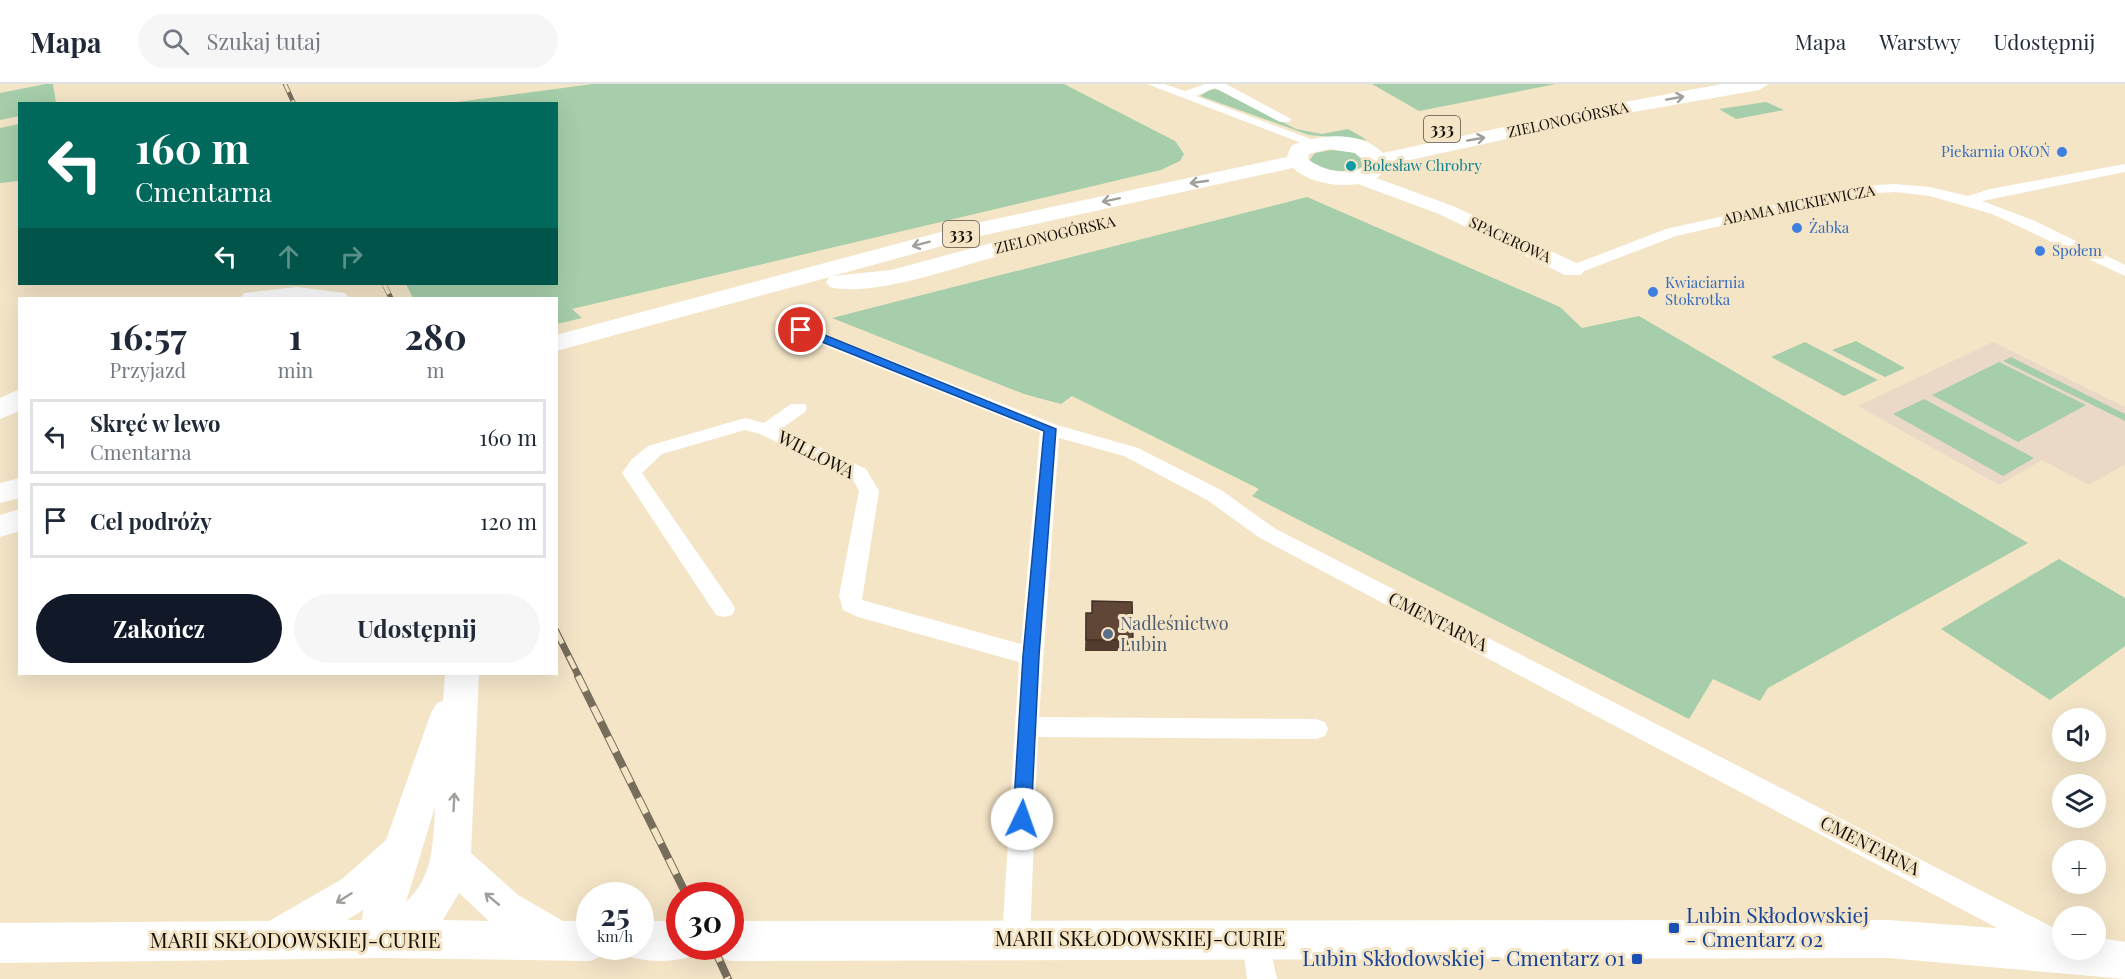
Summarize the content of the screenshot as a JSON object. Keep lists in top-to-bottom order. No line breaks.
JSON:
{"streets":{"main road":["ZIELONOGÓRSKA","333"],"street":["ADAMA MICKIEWICZA","SPACEROWA","WILLOWA","CMENTARNA","MARII SKŁODOWSKIEJ-CURIE"]},"crossings":[["ZIELONOGÓRSKA","333"],["ZIELONOGÓRSKA","SPACEROWA"],["333","SPACEROWA"],["ADAMA MICKIEWICZA","SPACEROWA"]],"places":{"other":["Piekarnia OKOŃ","Bolesław Chrobry","Żabka","Społem","Kwiaciarnia Stokrotka","Nadleśnictwo Lubin"],"transit":["Lubin Skłodowskiej - Cmentarz 02","Lubin Skłodowskiej - Cmentarz 01"]},"page":{"header":"Mapa","search":"Szukaj tutaj","nav":["Mapa","Warstwy","Udostępnij"],"turn":["160 m","Cmentarna"],"eta":["16:57","Przyjazd","1","min","280","m"],"list":[{"name":"Skręć w lewo","note":"Cmentarna","value":"160 m"},{"name":"Cel podróży","value":"120 m"}],"buttons":["Zakończ","Udostępnij"],"map_buttons":["+","−"],"speed":"25 km/h","limit":"30"}}
